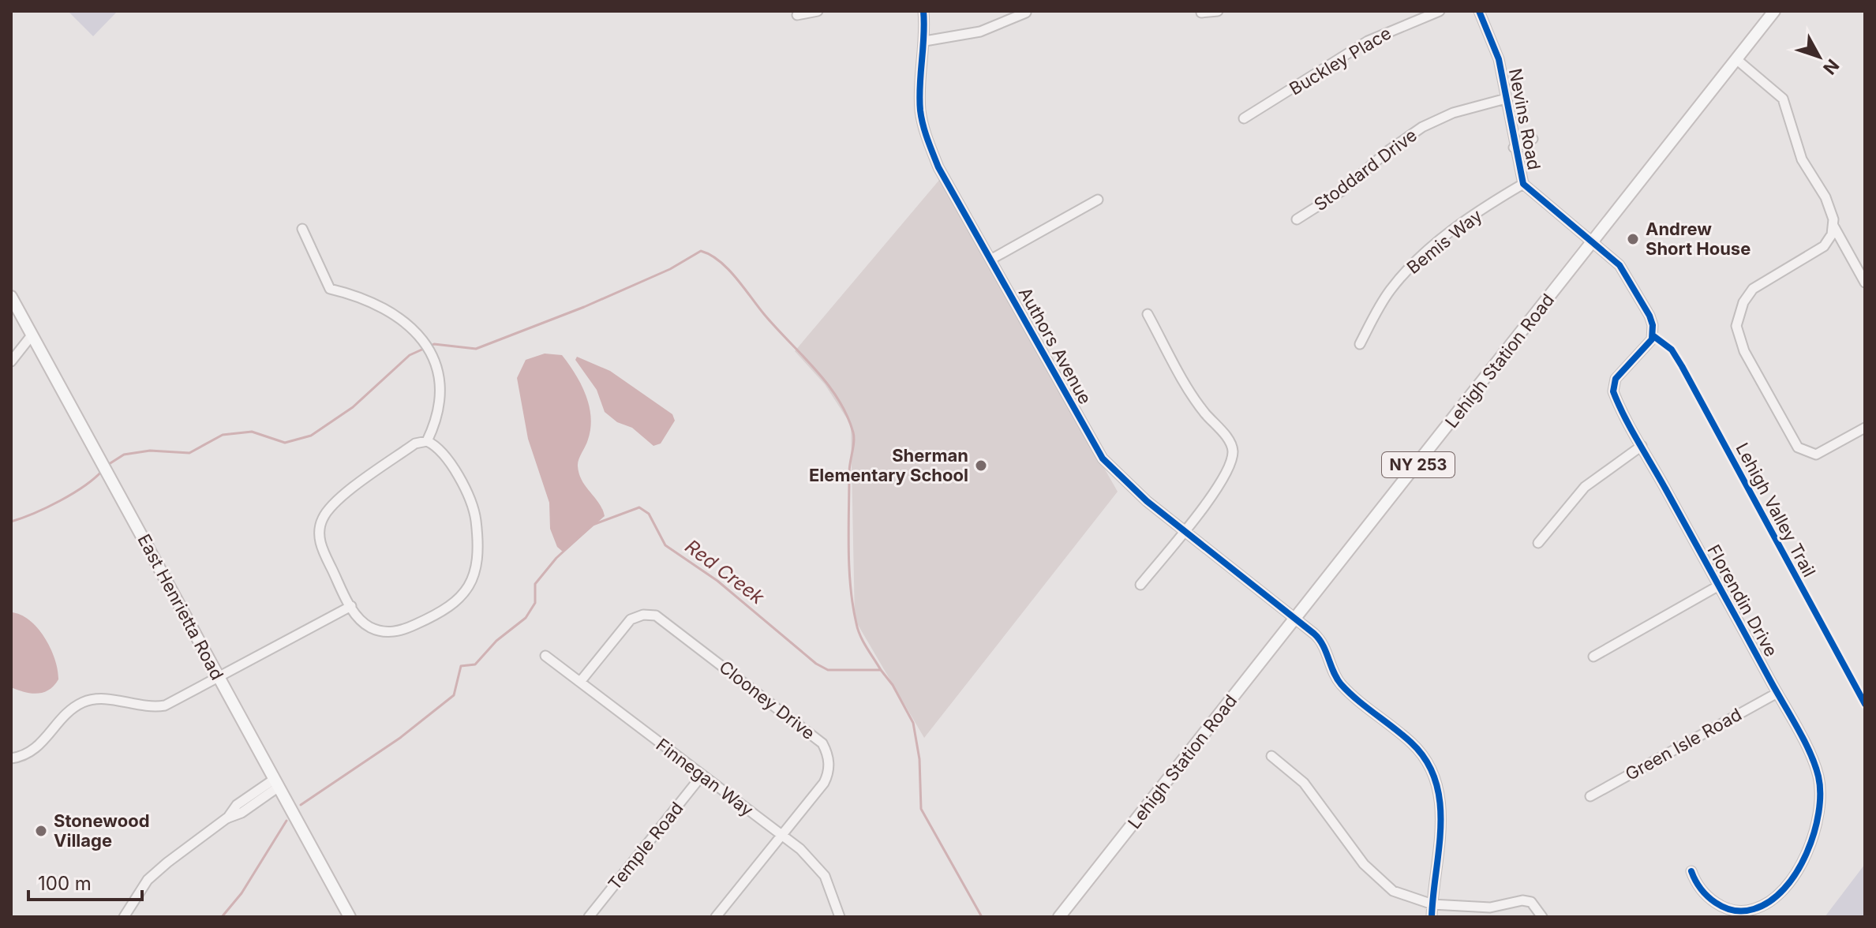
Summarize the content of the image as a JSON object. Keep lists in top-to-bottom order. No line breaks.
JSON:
{"streets":{"main road":["Lehigh Station Road","NY 253","East Henrietta Road"],"street":["Buckley Place","Nevins Road","Stoddard Drive","Bemis Way","Authors Avenue","Florendin Drive","Clooney Drive","Green Isle Road","Finnegan Way","Temple Road"],"cycle path":["Lehigh Valley Trail"]},"crossings":[["Nevins Road","Stoddard Drive"],["Nevins Road","Bemis Way"],["Nevins Road","Lehigh Station Road"],["Nevins Road","Florendin Drive"],["Authors Avenue","Lehigh Station Road"],["Lehigh Station Road","Florendin Drive"],["Florendin Drive","Green Isle Road"],["Clooney Drive","Finnegan Way"],["Finnegan Way","Temple Road"]],"water":["Red Creek"],"places":["Andrew Short House","Sherman Elementary School","Stonewood Village"],"scale_bar":"100 m","north":"bottom right"}
